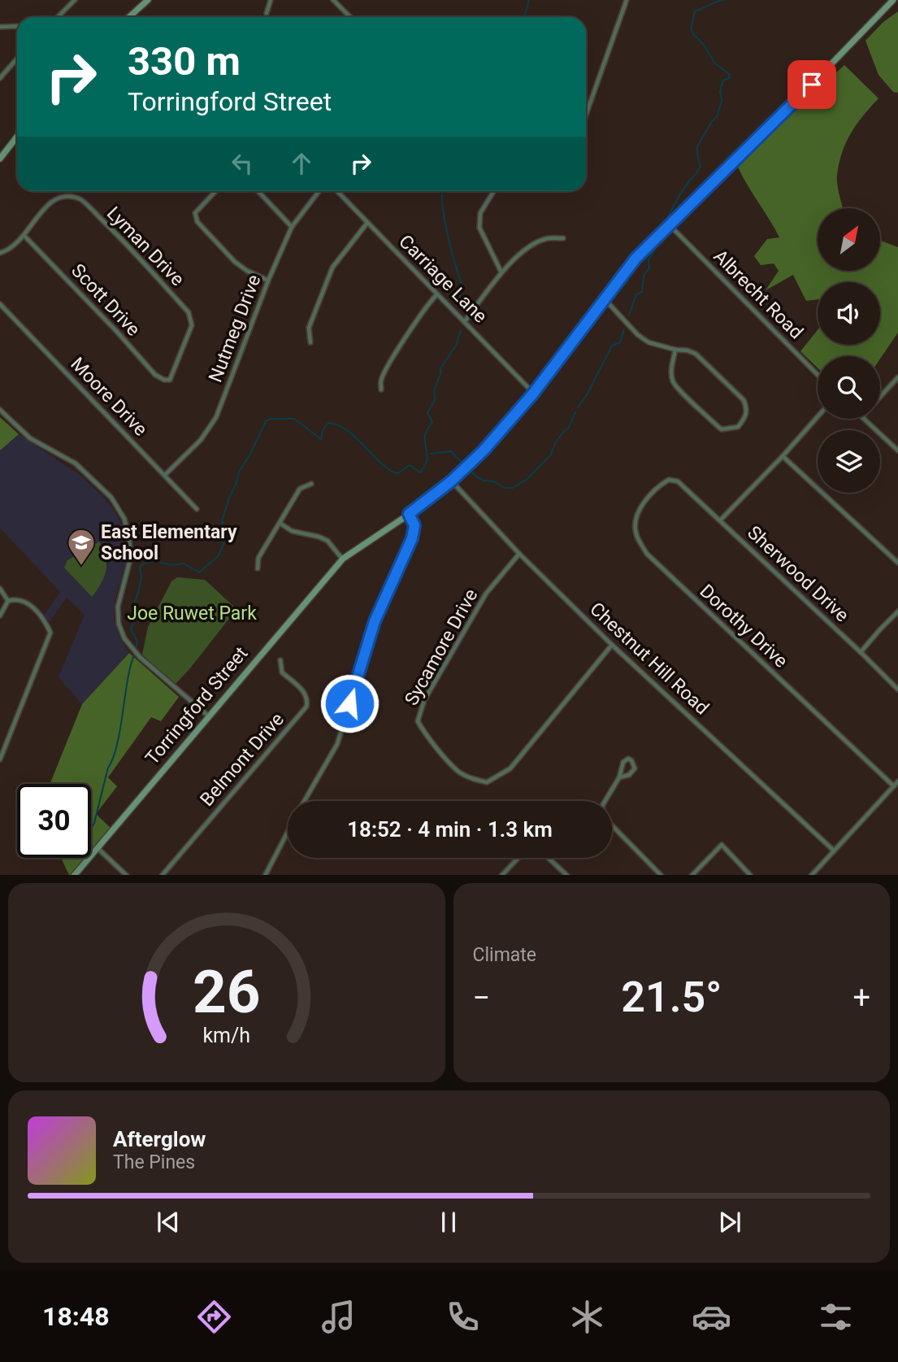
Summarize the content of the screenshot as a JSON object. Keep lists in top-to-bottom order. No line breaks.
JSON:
{"streets":{"main road":["Torringford Street"],"street":["Lyman Drive","Carriage Lane","Albrecht Road","Scott Drive","Nutmeg Drive","Moore Drive","Sherwood Drive","Dorothy Drive","Sycamore Drive","Chestnut Hill Road","Belmont Drive"]},"crossings":[["Lyman Drive","Scott Drive"],["Carriage Lane","Torringford Street"],["Albrecht Road","Torringford Street"],["Nutmeg Drive","Moore Drive"],["Sherwood Drive","Dorothy Drive"],["Sycamore Drive","Chestnut Hill Road"],["Chestnut Hill Road","Torringford Street"]],"parks":["Joe Ruwet Park"],"places":{"school or university":["East Elementary School"]},"north":"top right","page":{"turn":["330 m","Torringford Street"],"limit":"30","trip":"18:52 · 4 min · 1.3 km","tile":"Climate","heat":["−","21.5°","+"],"song":["Afterglow","The Pines"],"tabs":"18:48","gauge":["26","km/h"]}}
